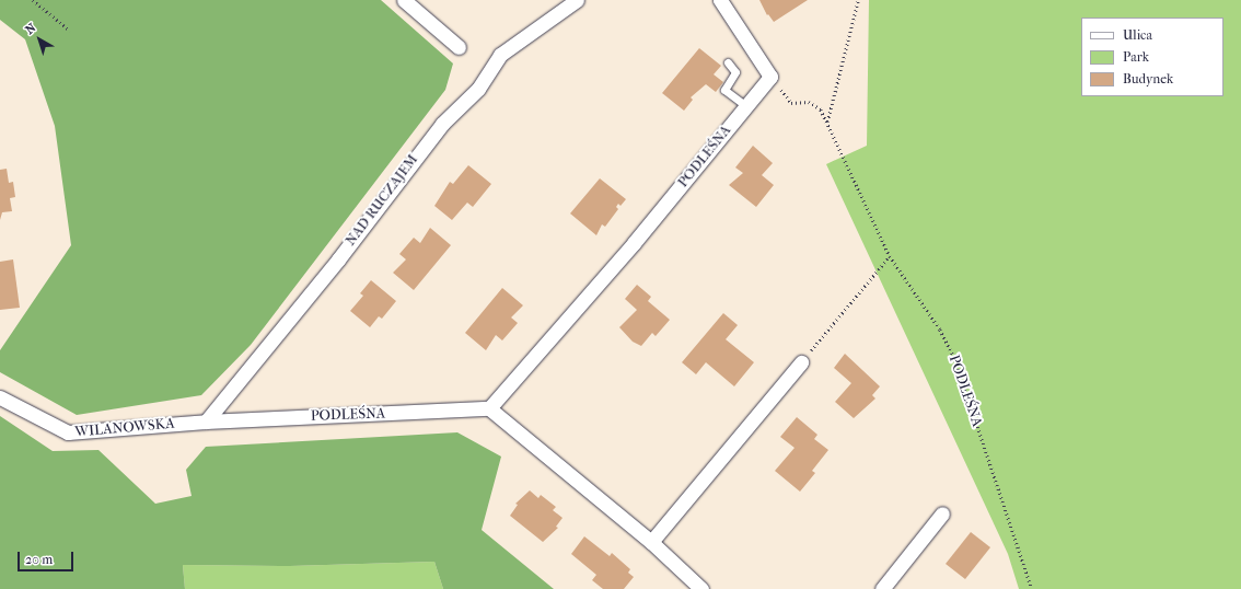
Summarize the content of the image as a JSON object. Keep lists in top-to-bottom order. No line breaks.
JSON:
{"streets":{"street":["PODLEŚNA","NAD RUCZAJEM","WILANOWSKA"]},"crossings":[["PODLEŚNA","NAD RUCZAJEM"],["PODLEŚNA","WILANOWSKA"],["NAD RUCZAJEM","WILANOWSKA"]],"legend":["Ulica","Park","Budynek"],"scale_bar":"20 m","north":"top left"}
